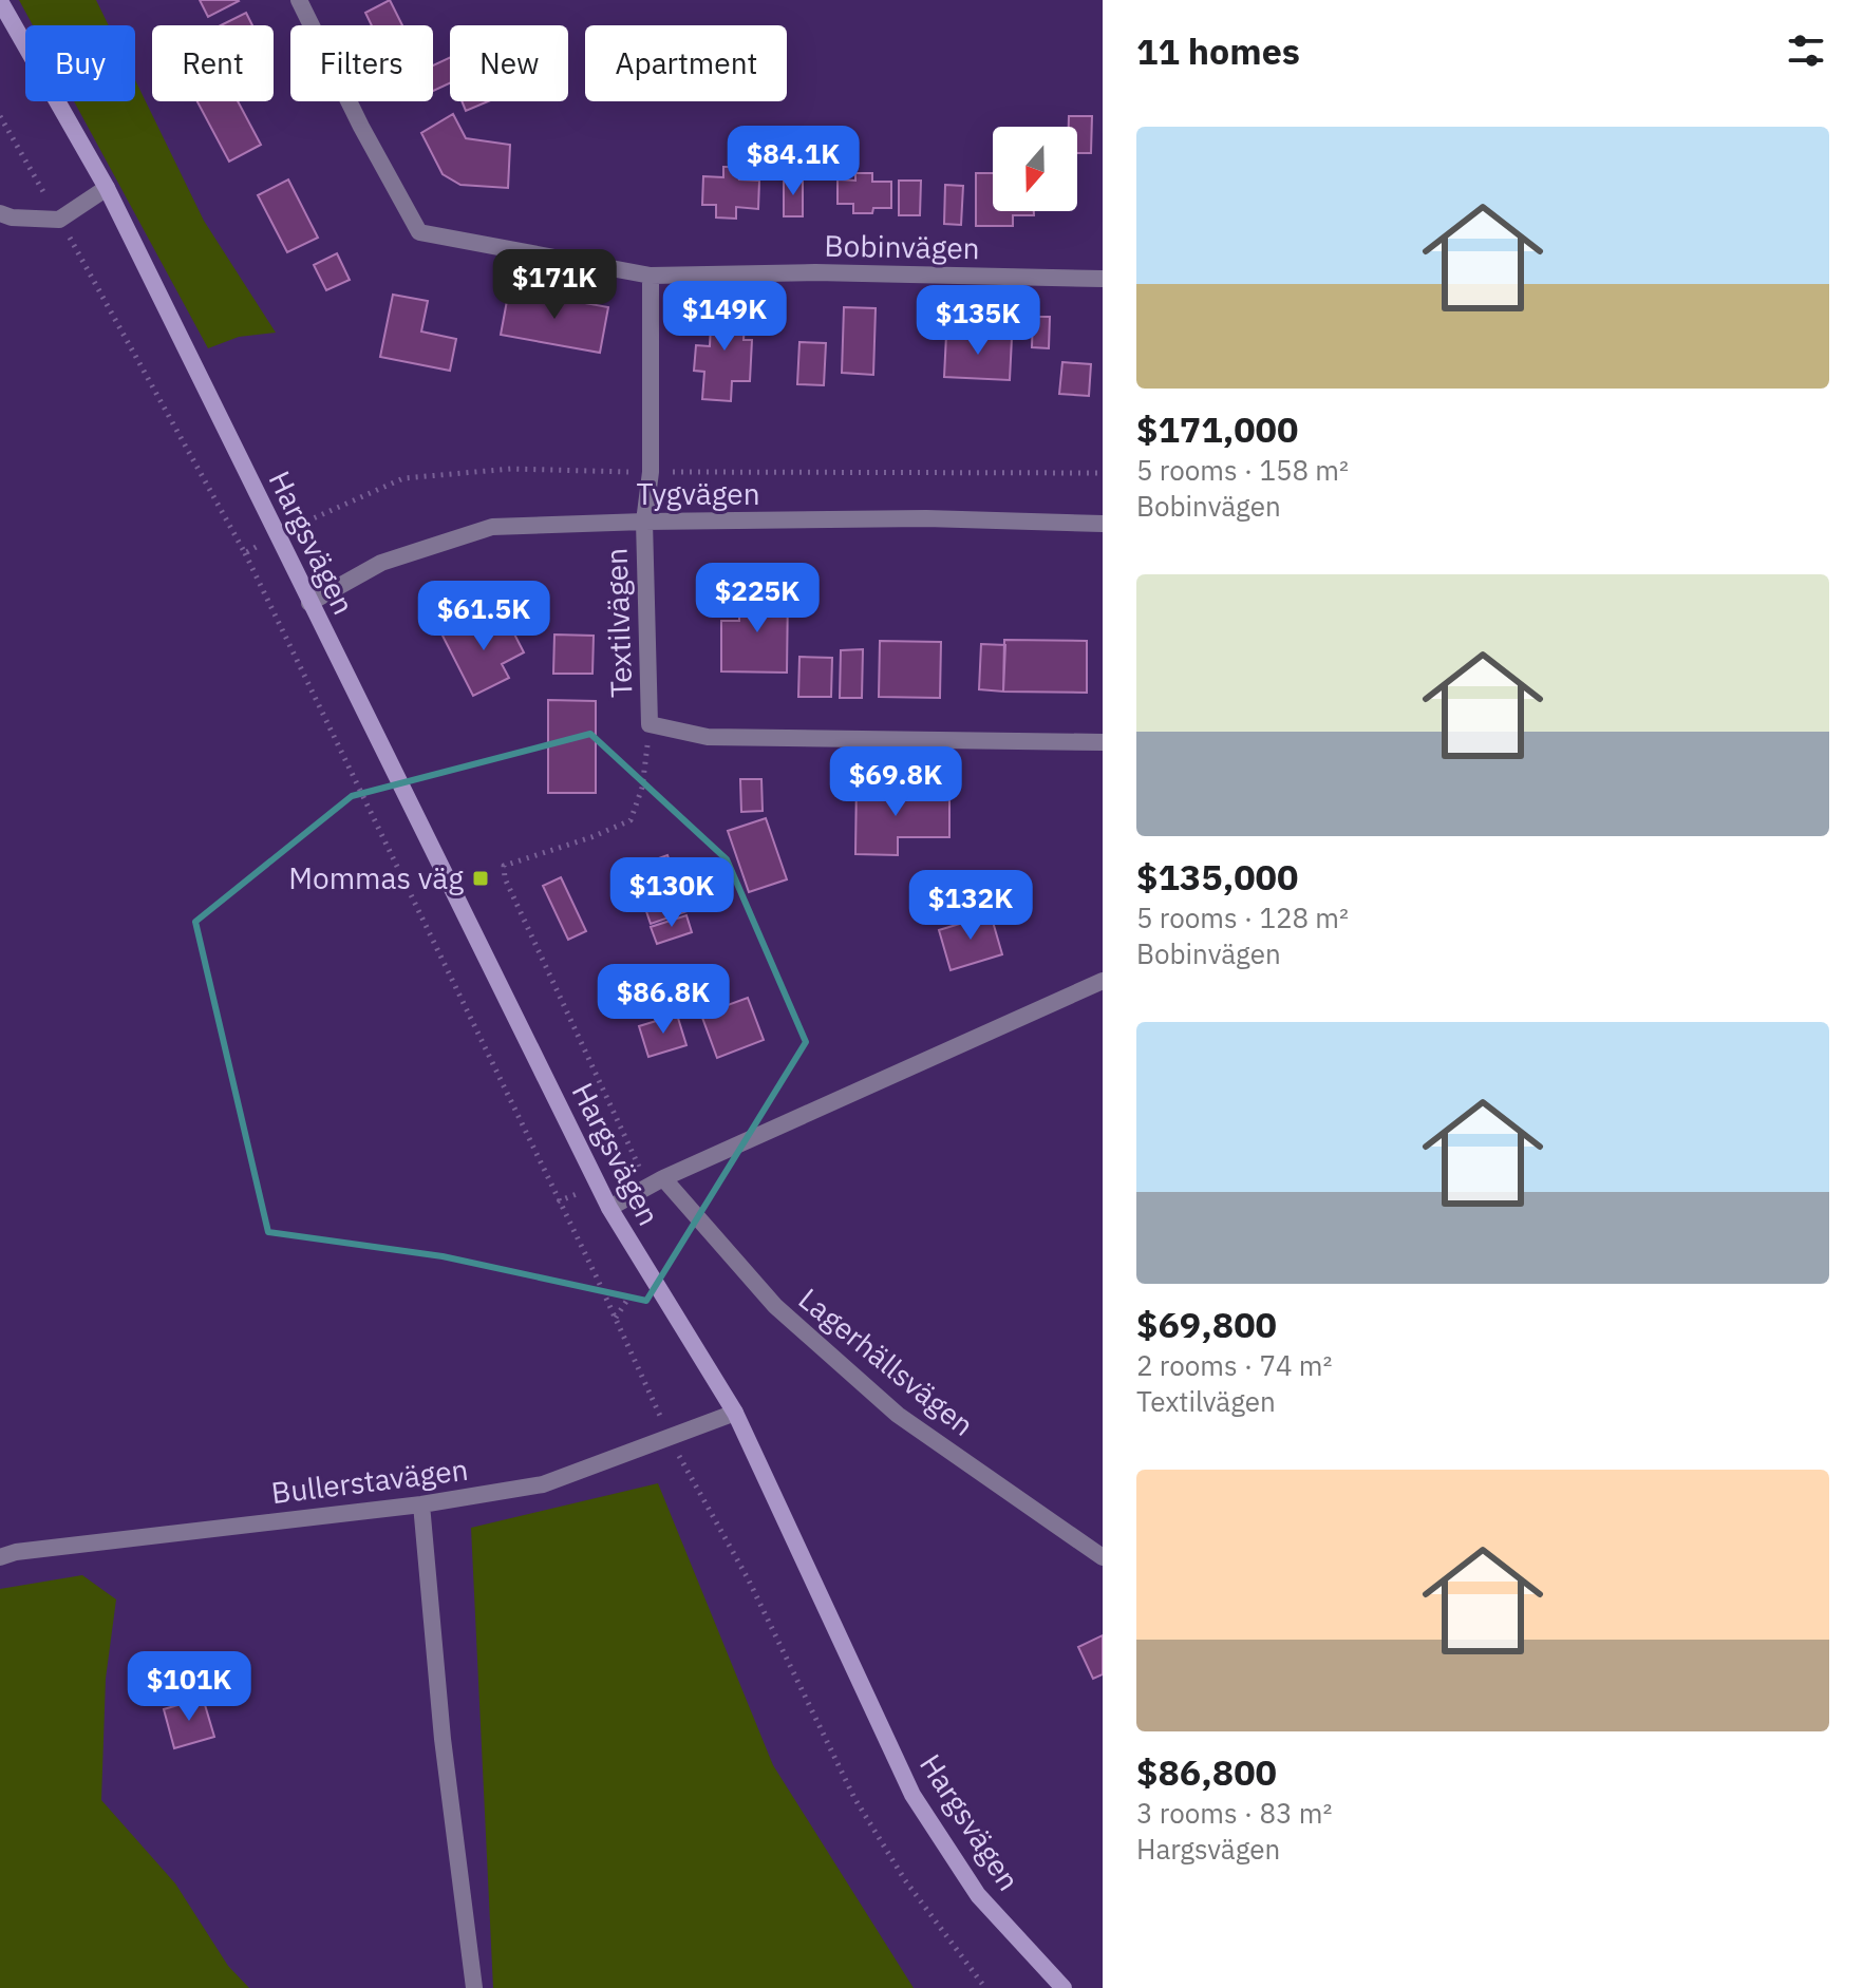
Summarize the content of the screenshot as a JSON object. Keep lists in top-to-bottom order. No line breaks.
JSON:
{"streets":{"street":["Bobinvägen","Tygvägen","Hargsvägen","Textilvägen","Lagerhällsvägen","Bullerstavägen"]},"crossings":[["Tygvägen","Hargsvägen"],["Tygvägen","Textilvägen"],["Hargsvägen","Bullerstavägen"]],"places":{"transit":["Mommas väg"]},"north":"bottom","page":{"heading":"11 homes","chip":["Buy","Rent","Filters","New","Apartment"],"list":[{"name":"$171,000","note":"5 rooms · 158 m² · Bobinvägen"},{"name":"$135,000","note":"5 rooms · 128 m² · Bobinvägen"},{"name":"$69,800","note":"2 rooms · 74 m² · Textilvägen"},{"name":"$86,800","note":"3 rooms · 83 m² · Hargsvägen"}],"price":["$84.1K","$171K","$149K","$135K","$225K","$61.5K","$69.8K","$130K","$132K","$86.8K","$101K"]}}
